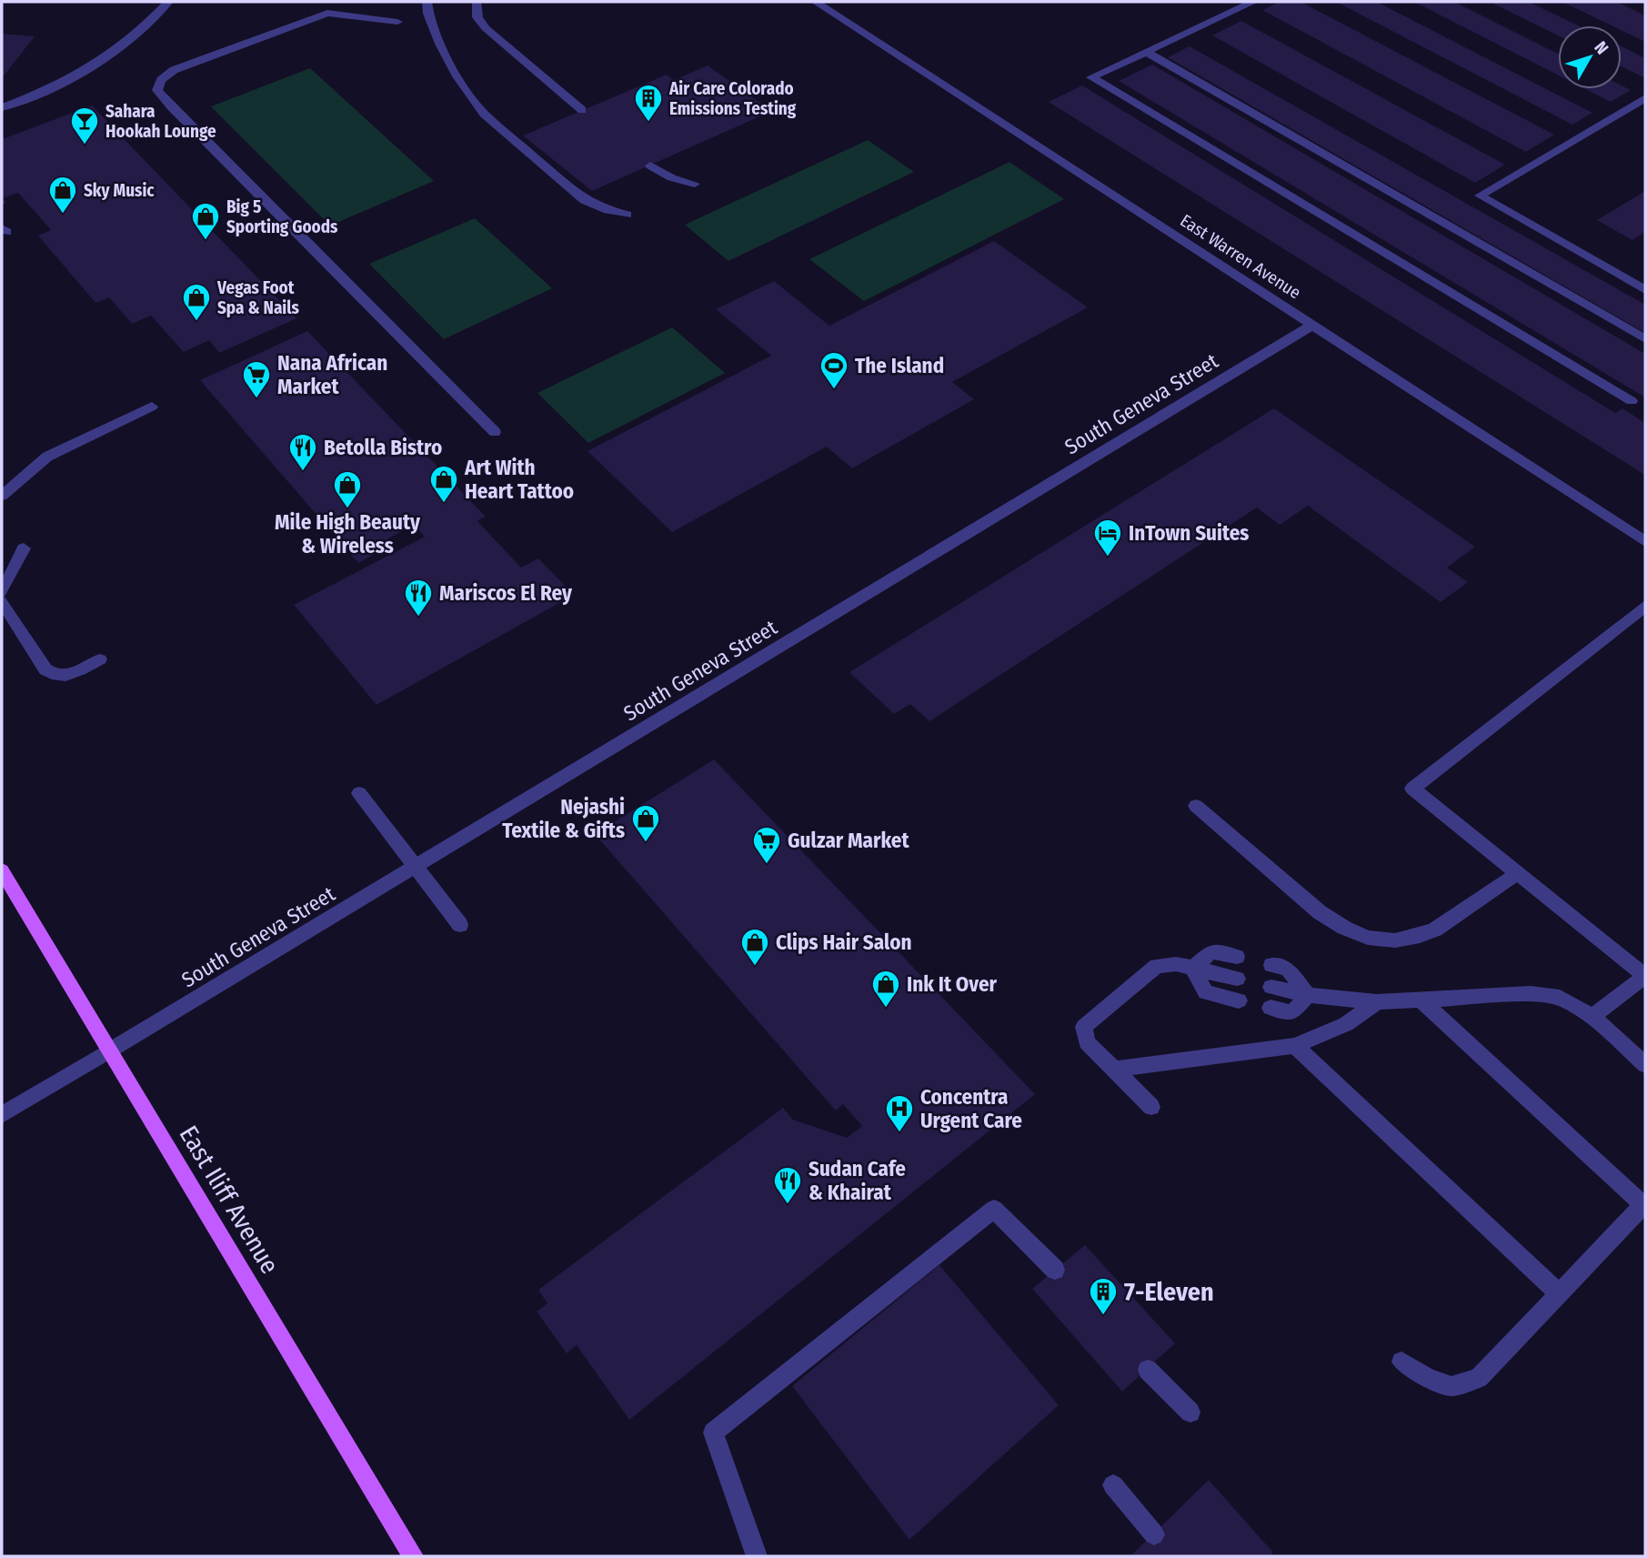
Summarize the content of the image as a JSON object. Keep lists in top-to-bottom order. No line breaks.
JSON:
{"streets":{"main road":["East Iliff Avenue"],"street":["East Warren Avenue","South Geneva Street"]},"crossings":[["East Warren Avenue","South Geneva Street"],["South Geneva Street","East Iliff Avenue"]],"places":{"building":["Air Care Colorado Emissions Testing","7-Eleven"],"bar":["Sahara Hookah Lounge"],"shop":["Sky Music","Big 5 Sporting Goods","Vegas Foot Spa & Nails","Art With Heart Tattoo","Mile High Beauty & Wireless","Nejashi Textile & Gifts","Clips Hair Salon","Ink It Over"],"sports":["The Island"],"supermarket":["Nana African Market","Gulzar Market"],"restaurant":["Betolla Bistro","Mariscos El Rey","Sudan Cafe & Khairat"],"hotel":["InTown Suites"],"hospital":["Concentra Urgent Care"]},"north":"top right"}
